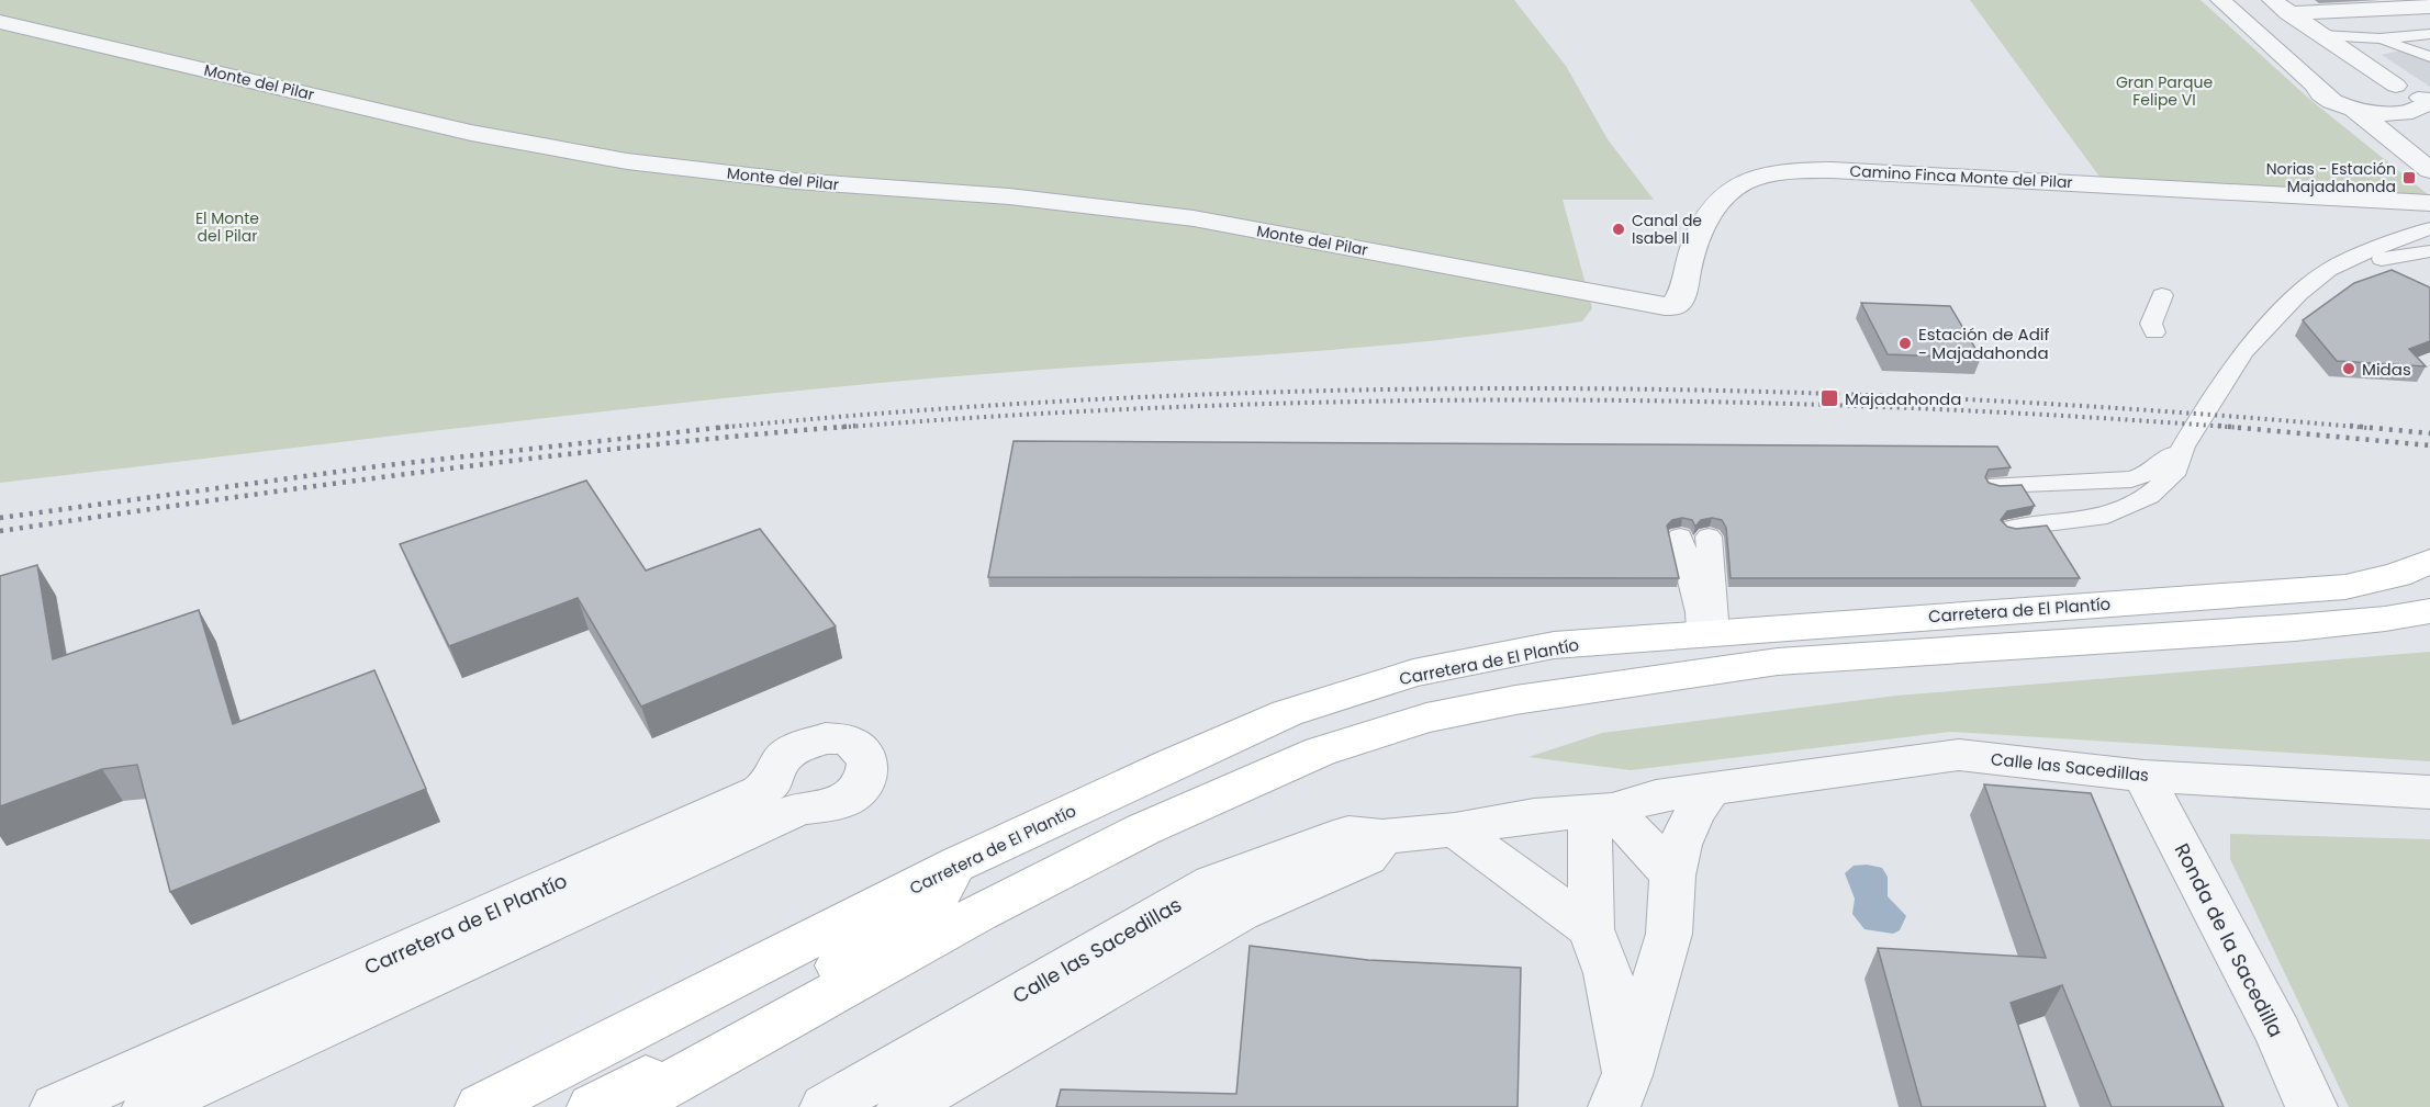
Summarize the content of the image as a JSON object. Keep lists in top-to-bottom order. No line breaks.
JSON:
{"streets":{"street":["Monte del Pilar","Camino Finca Monte del Pilar","Carretera de El Plantío","Calle las Sacedillas","Ronda de la Sacedilla"]},"crossings":[["Monte del Pilar","Camino Finca Monte del Pilar"],["Calle las Sacedillas","Ronda de la Sacedilla"]],"parks":["Gran Parque Felipe VI","El Monte del Pilar"],"places":{"transit":["Norias - Estación Majadahonda","Majadahonda"],"other":["Canal de Isabel II","Estación de Adif - Majadahonda","Midas"]}}
